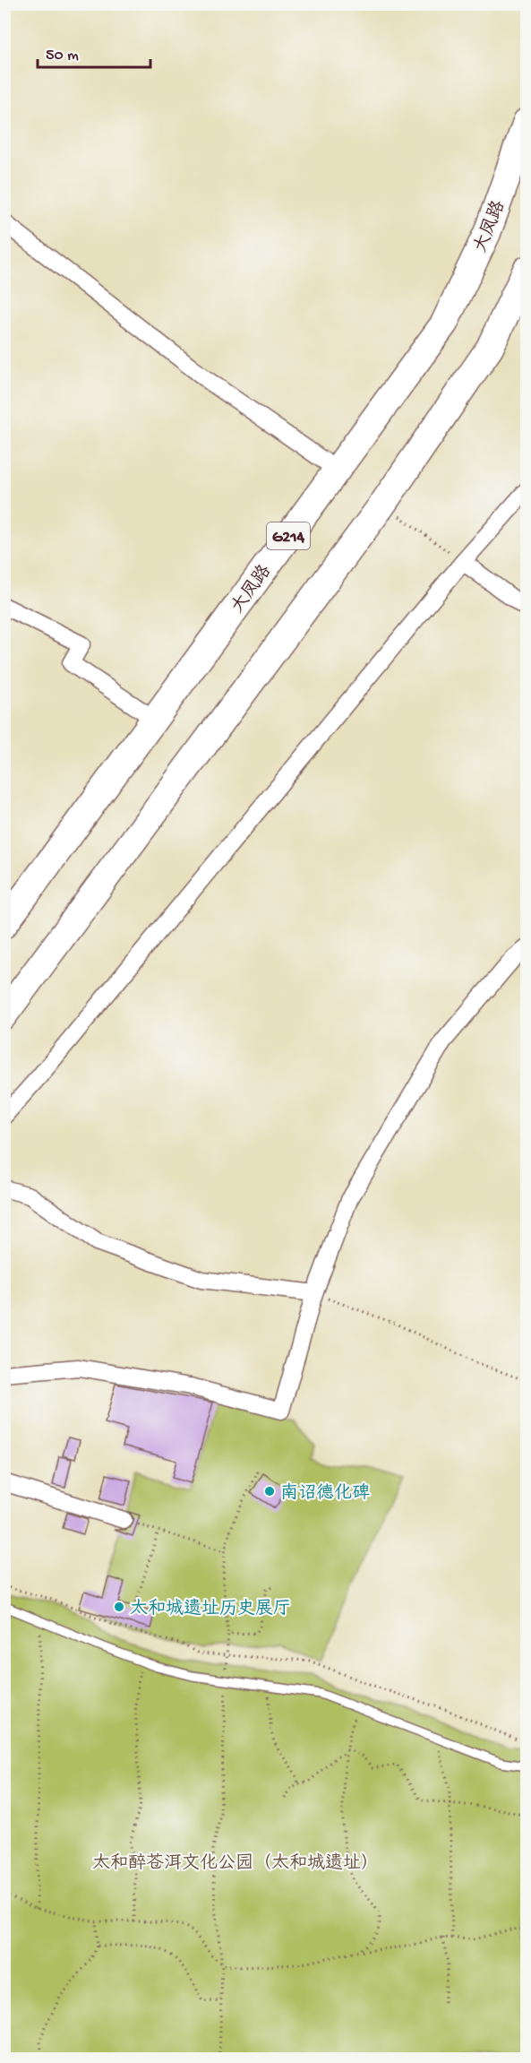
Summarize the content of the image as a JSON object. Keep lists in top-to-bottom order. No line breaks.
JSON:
{"streets":{"highway":["大凤路","G214"]},"parks":["太和醉苍洱文化公园（太和城遗址）"],"places":["南诏德化碑","太和城遗址历史展厅"],"scale_bar":"50 m"}
